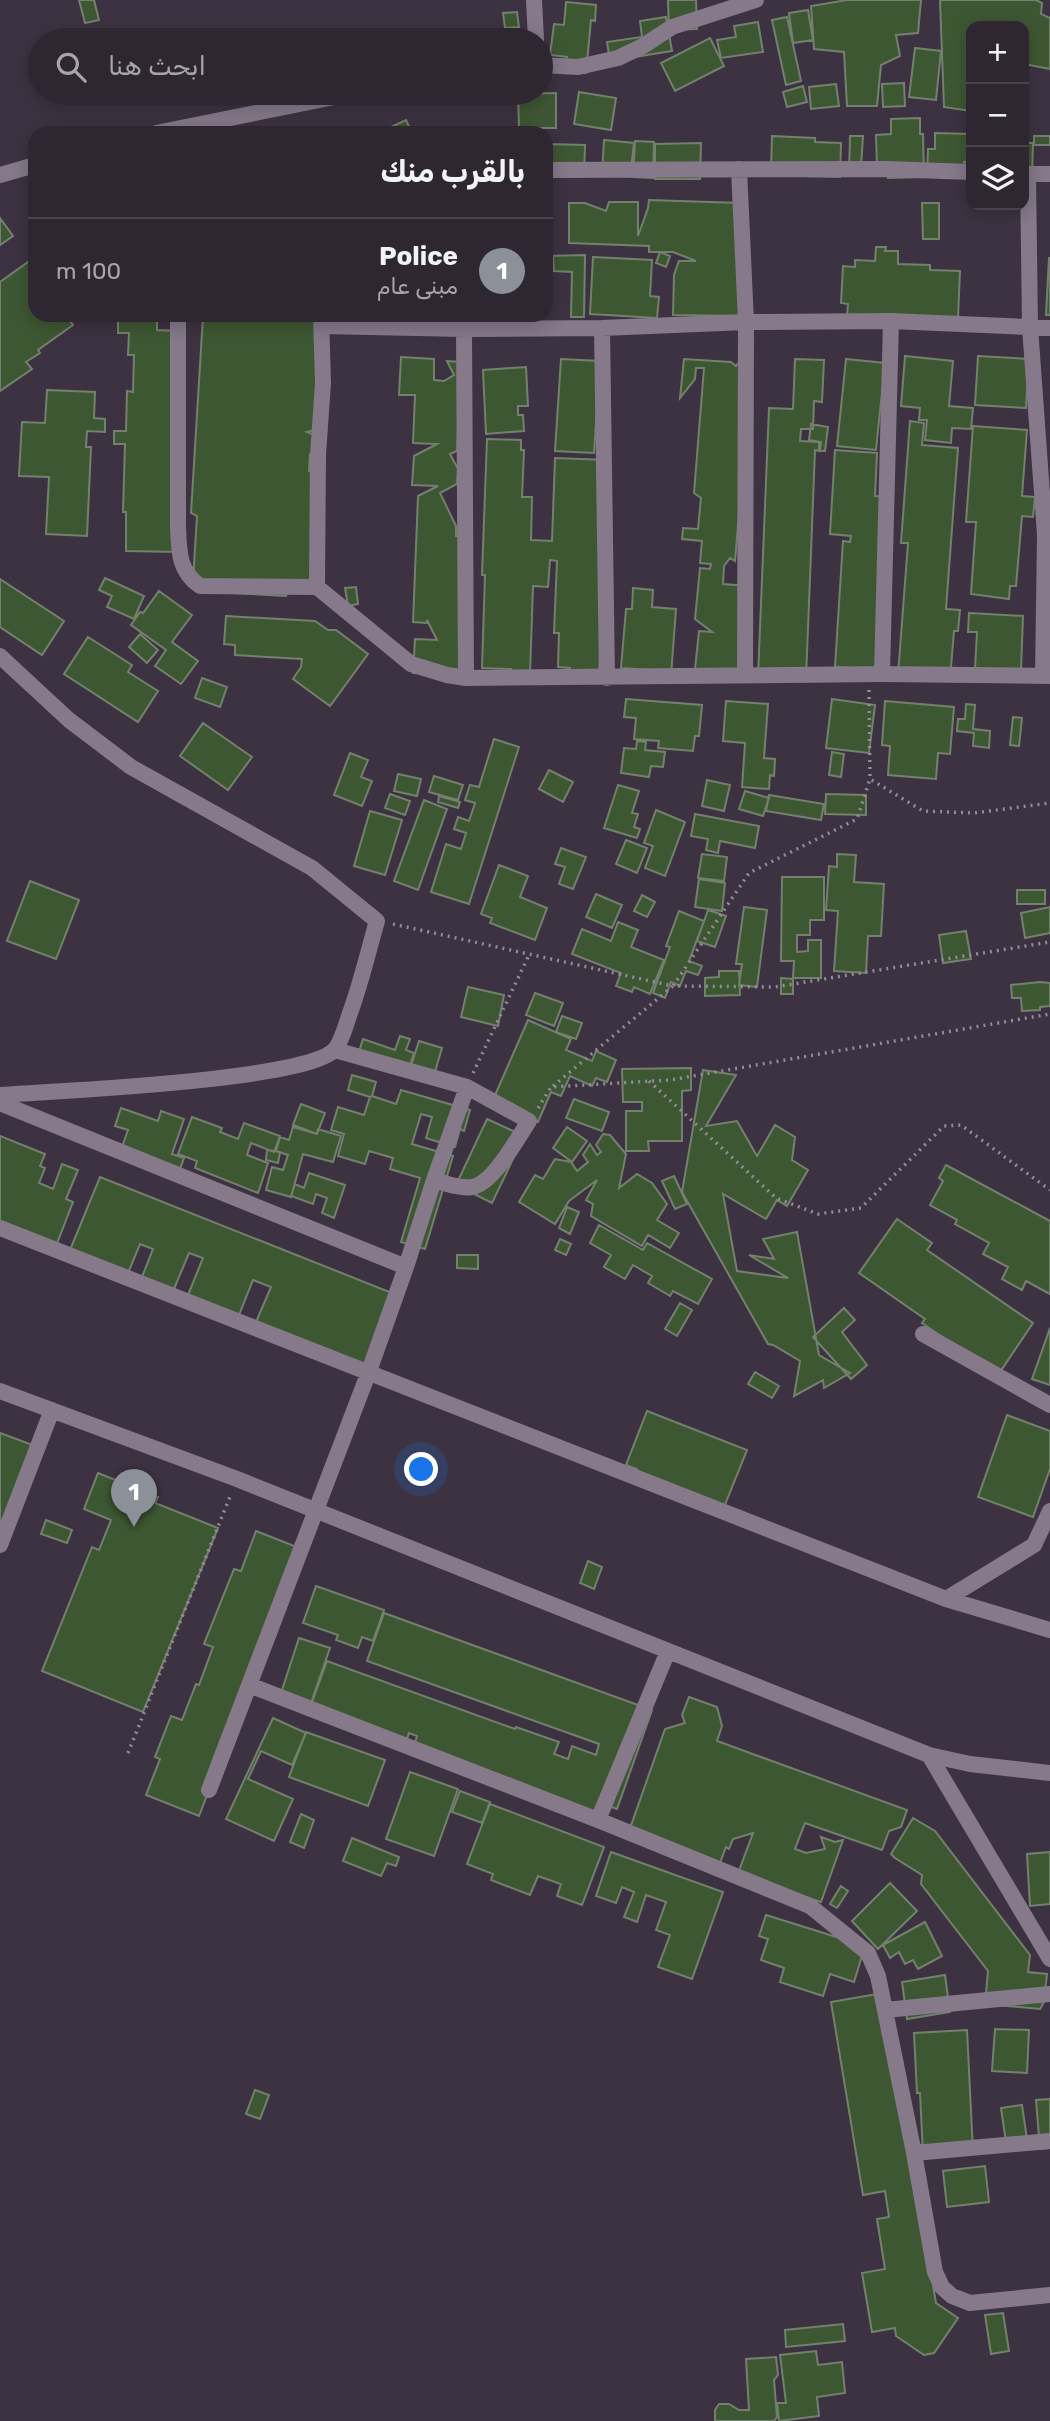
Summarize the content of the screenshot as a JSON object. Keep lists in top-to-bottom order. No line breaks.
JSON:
{"page":{"map_buttons":["+","−"],"search":"ابحث هنا","heading":"بالقرب منك","list":[{"mark":"1","name":"Police","note":"مبنى عام","value":"100 m"}],"pins":"1"}}
